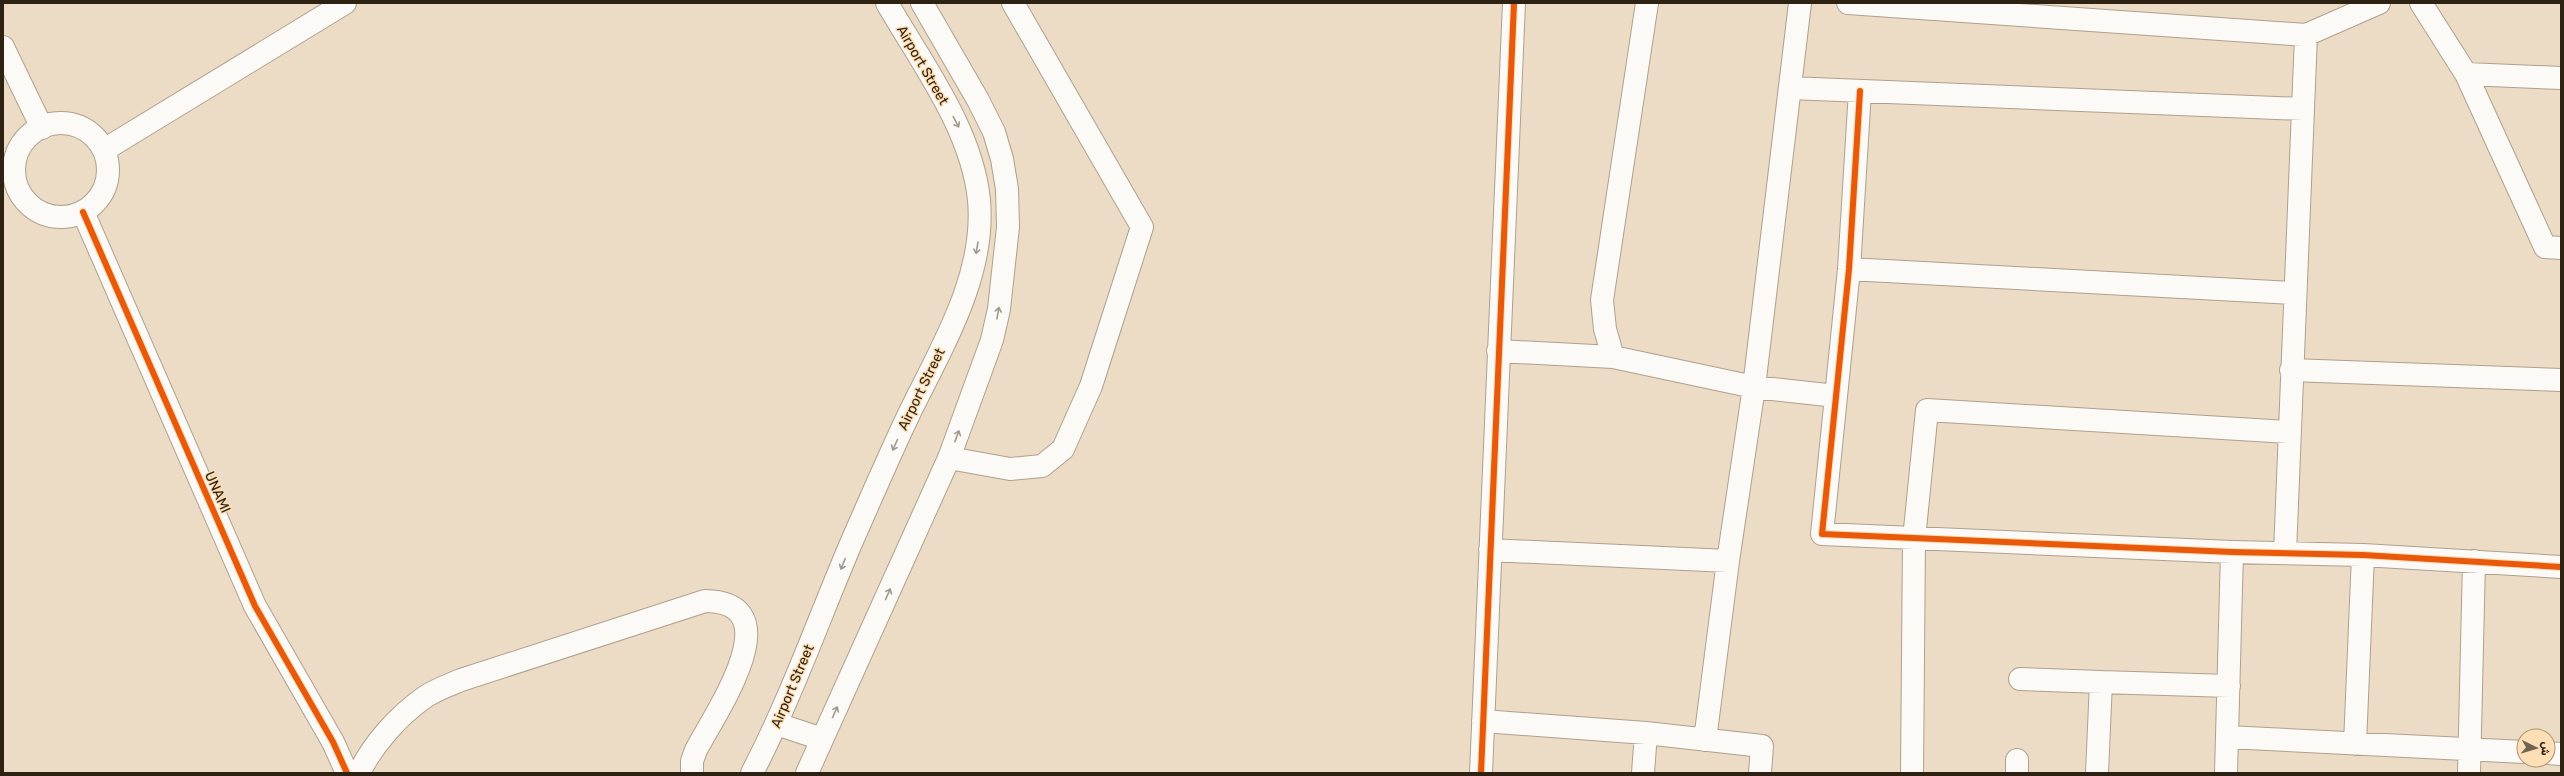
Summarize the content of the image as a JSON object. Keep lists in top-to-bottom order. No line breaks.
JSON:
{"streets":{"street":["Airport Street","UNAMI"]},"north":"right"}
